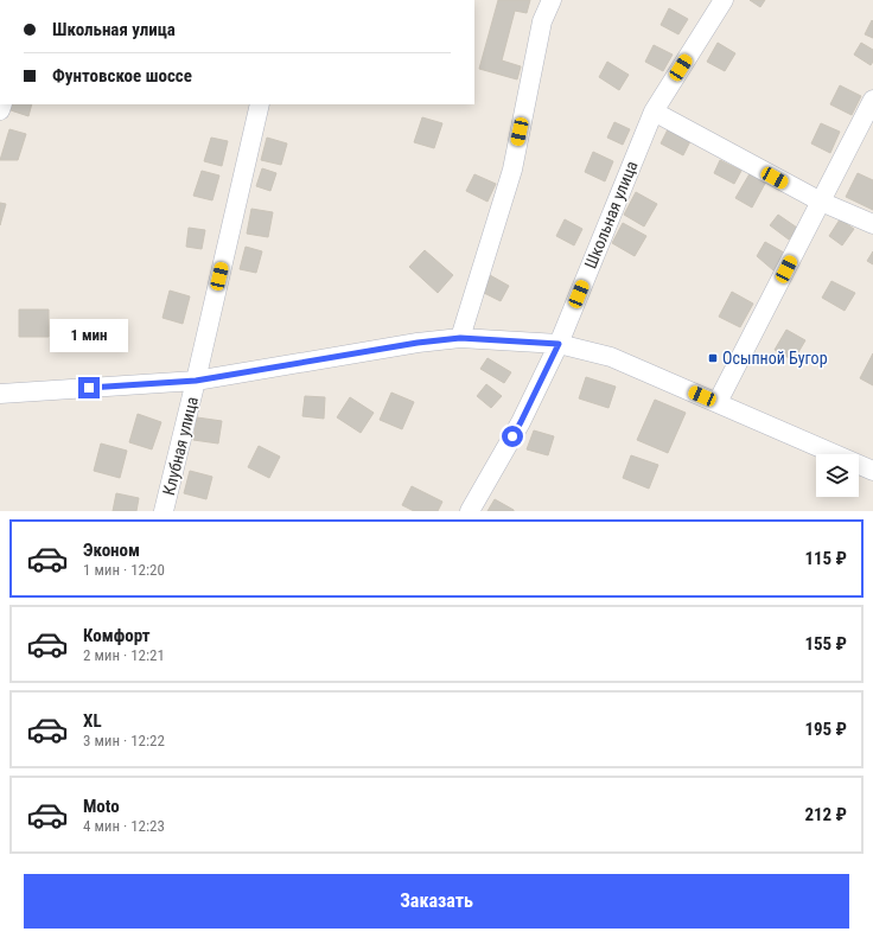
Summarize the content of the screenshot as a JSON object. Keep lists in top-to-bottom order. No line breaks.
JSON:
{"streets":{"street":["Школьная улица","Клубная улица"]},"places":{"transit":["Осыпной Бугор"]},"page":{"banner":["Школьная улица","Фунтовское шоссе"],"bubble":"1 мин","list":[{"name":"Эконом","note":"1 мин · 12:20","value":"115 ₽"},{"name":"Комфорт","note":"2 мин · 12:21","value":"155 ₽"},{"name":"XL","note":"3 мин · 12:22","value":"195 ₽"},{"name":"Moto","note":"4 мин · 12:23","value":"212 ₽"}],"buttons":"Заказать"}}
